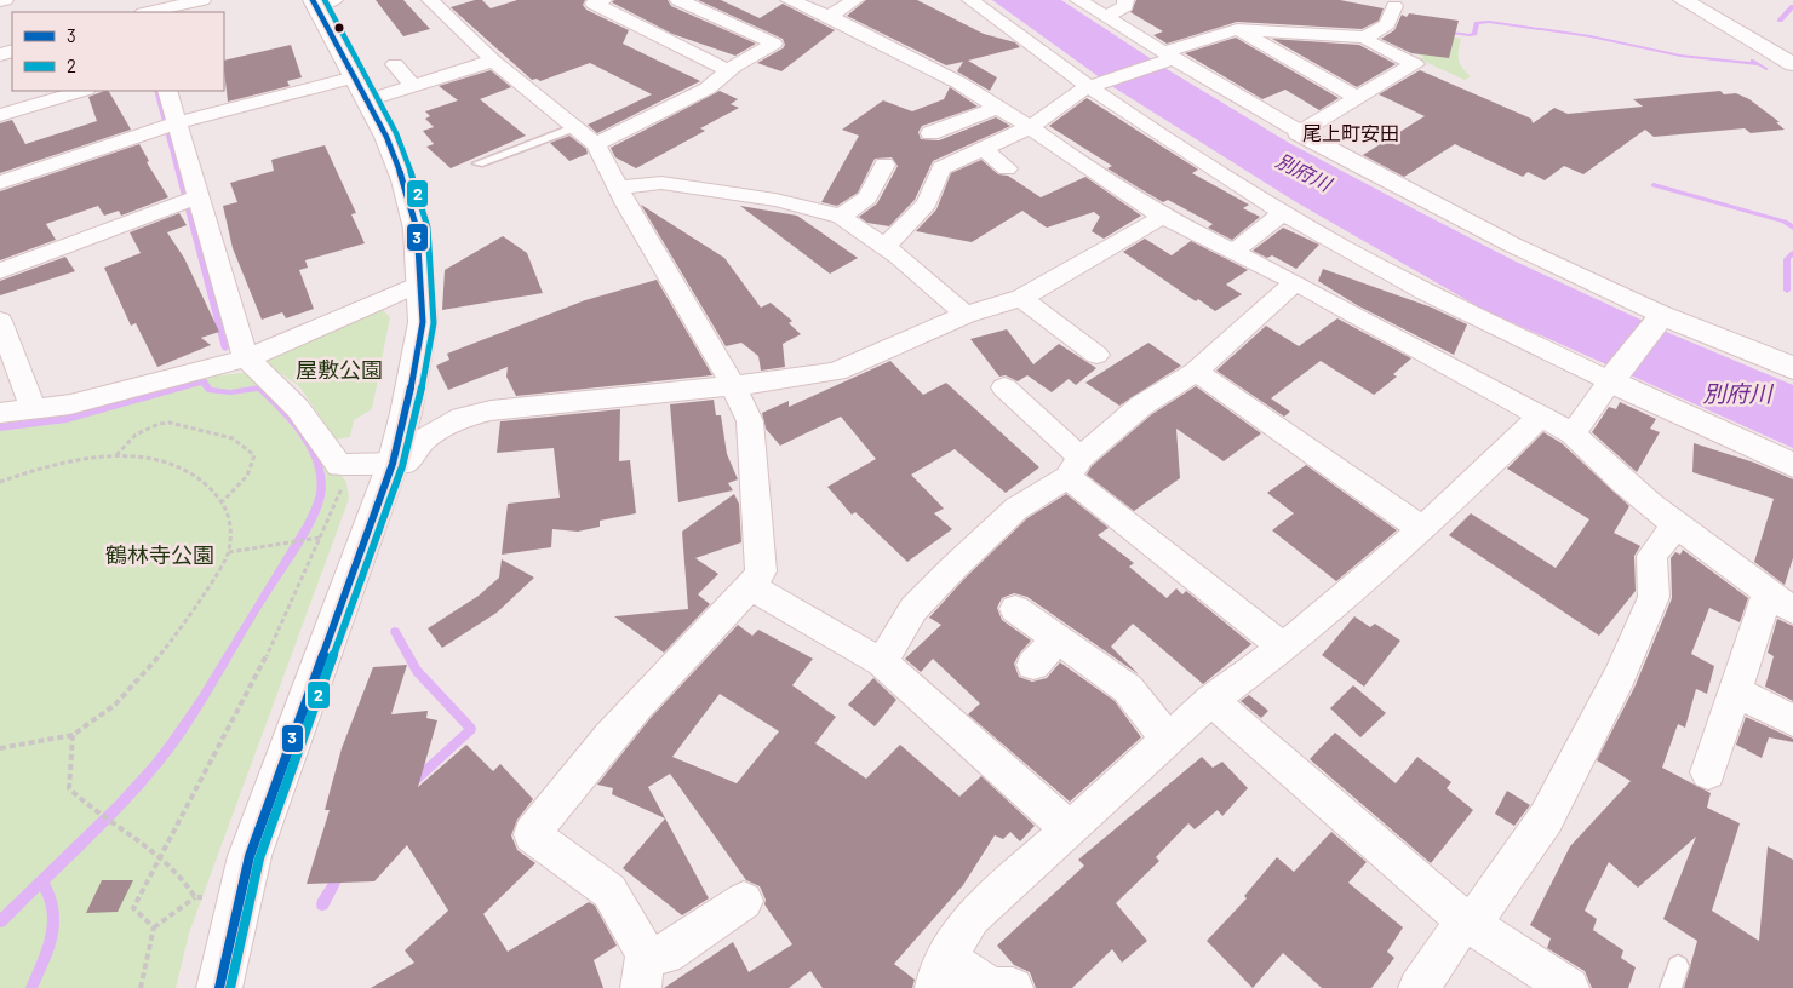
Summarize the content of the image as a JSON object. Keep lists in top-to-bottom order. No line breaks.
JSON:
{"districts":["尾上町安田"],"water":["別府川"],"parks":["屋敷公園","鶴林寺公園"],"lines":["transit line 3","transit line 2"],"legend":["3","2"]}
